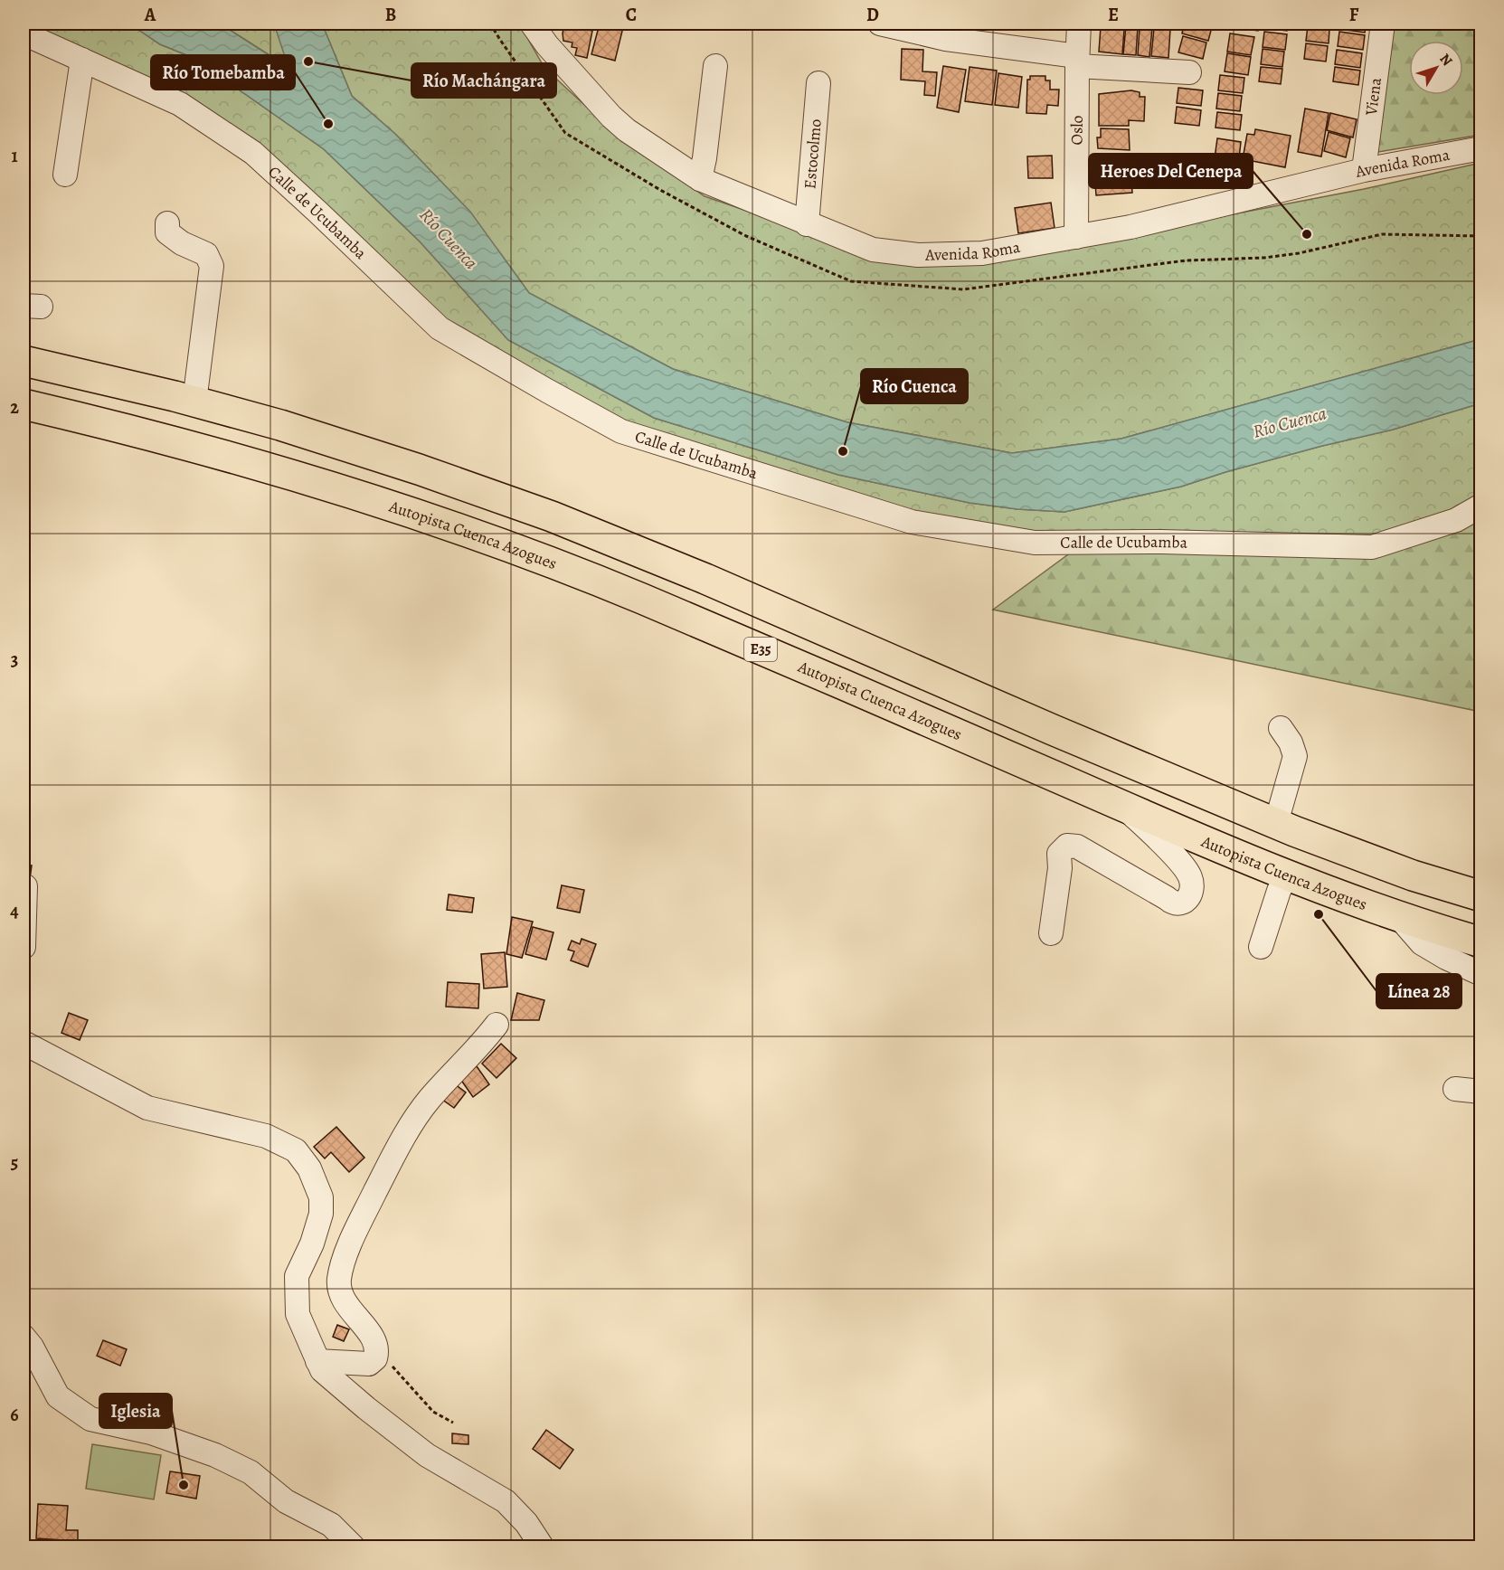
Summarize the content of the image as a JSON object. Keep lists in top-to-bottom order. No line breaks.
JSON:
{"streets":{"highway":["Autopista Cuenca Azogues","E35"],"street":["Viena","Oslo","Estocolmo","Avenida Roma","Calle de Ucubamba"]},"crossings":[["Viena","Avenida Roma"],["Oslo","Avenida Roma"],["Estocolmo","Avenida Roma"]],"water":["Río Cuenca"],"places":["Río Machángara","Río Tomebamba","Heroes Del Cenepa","Río Cuenca","Línea 28","Iglesia"],"north":"top right","grid":{"columns":["A","B","C","D","E","F"],"rows":["1","2","3","4","5","6"]}}
